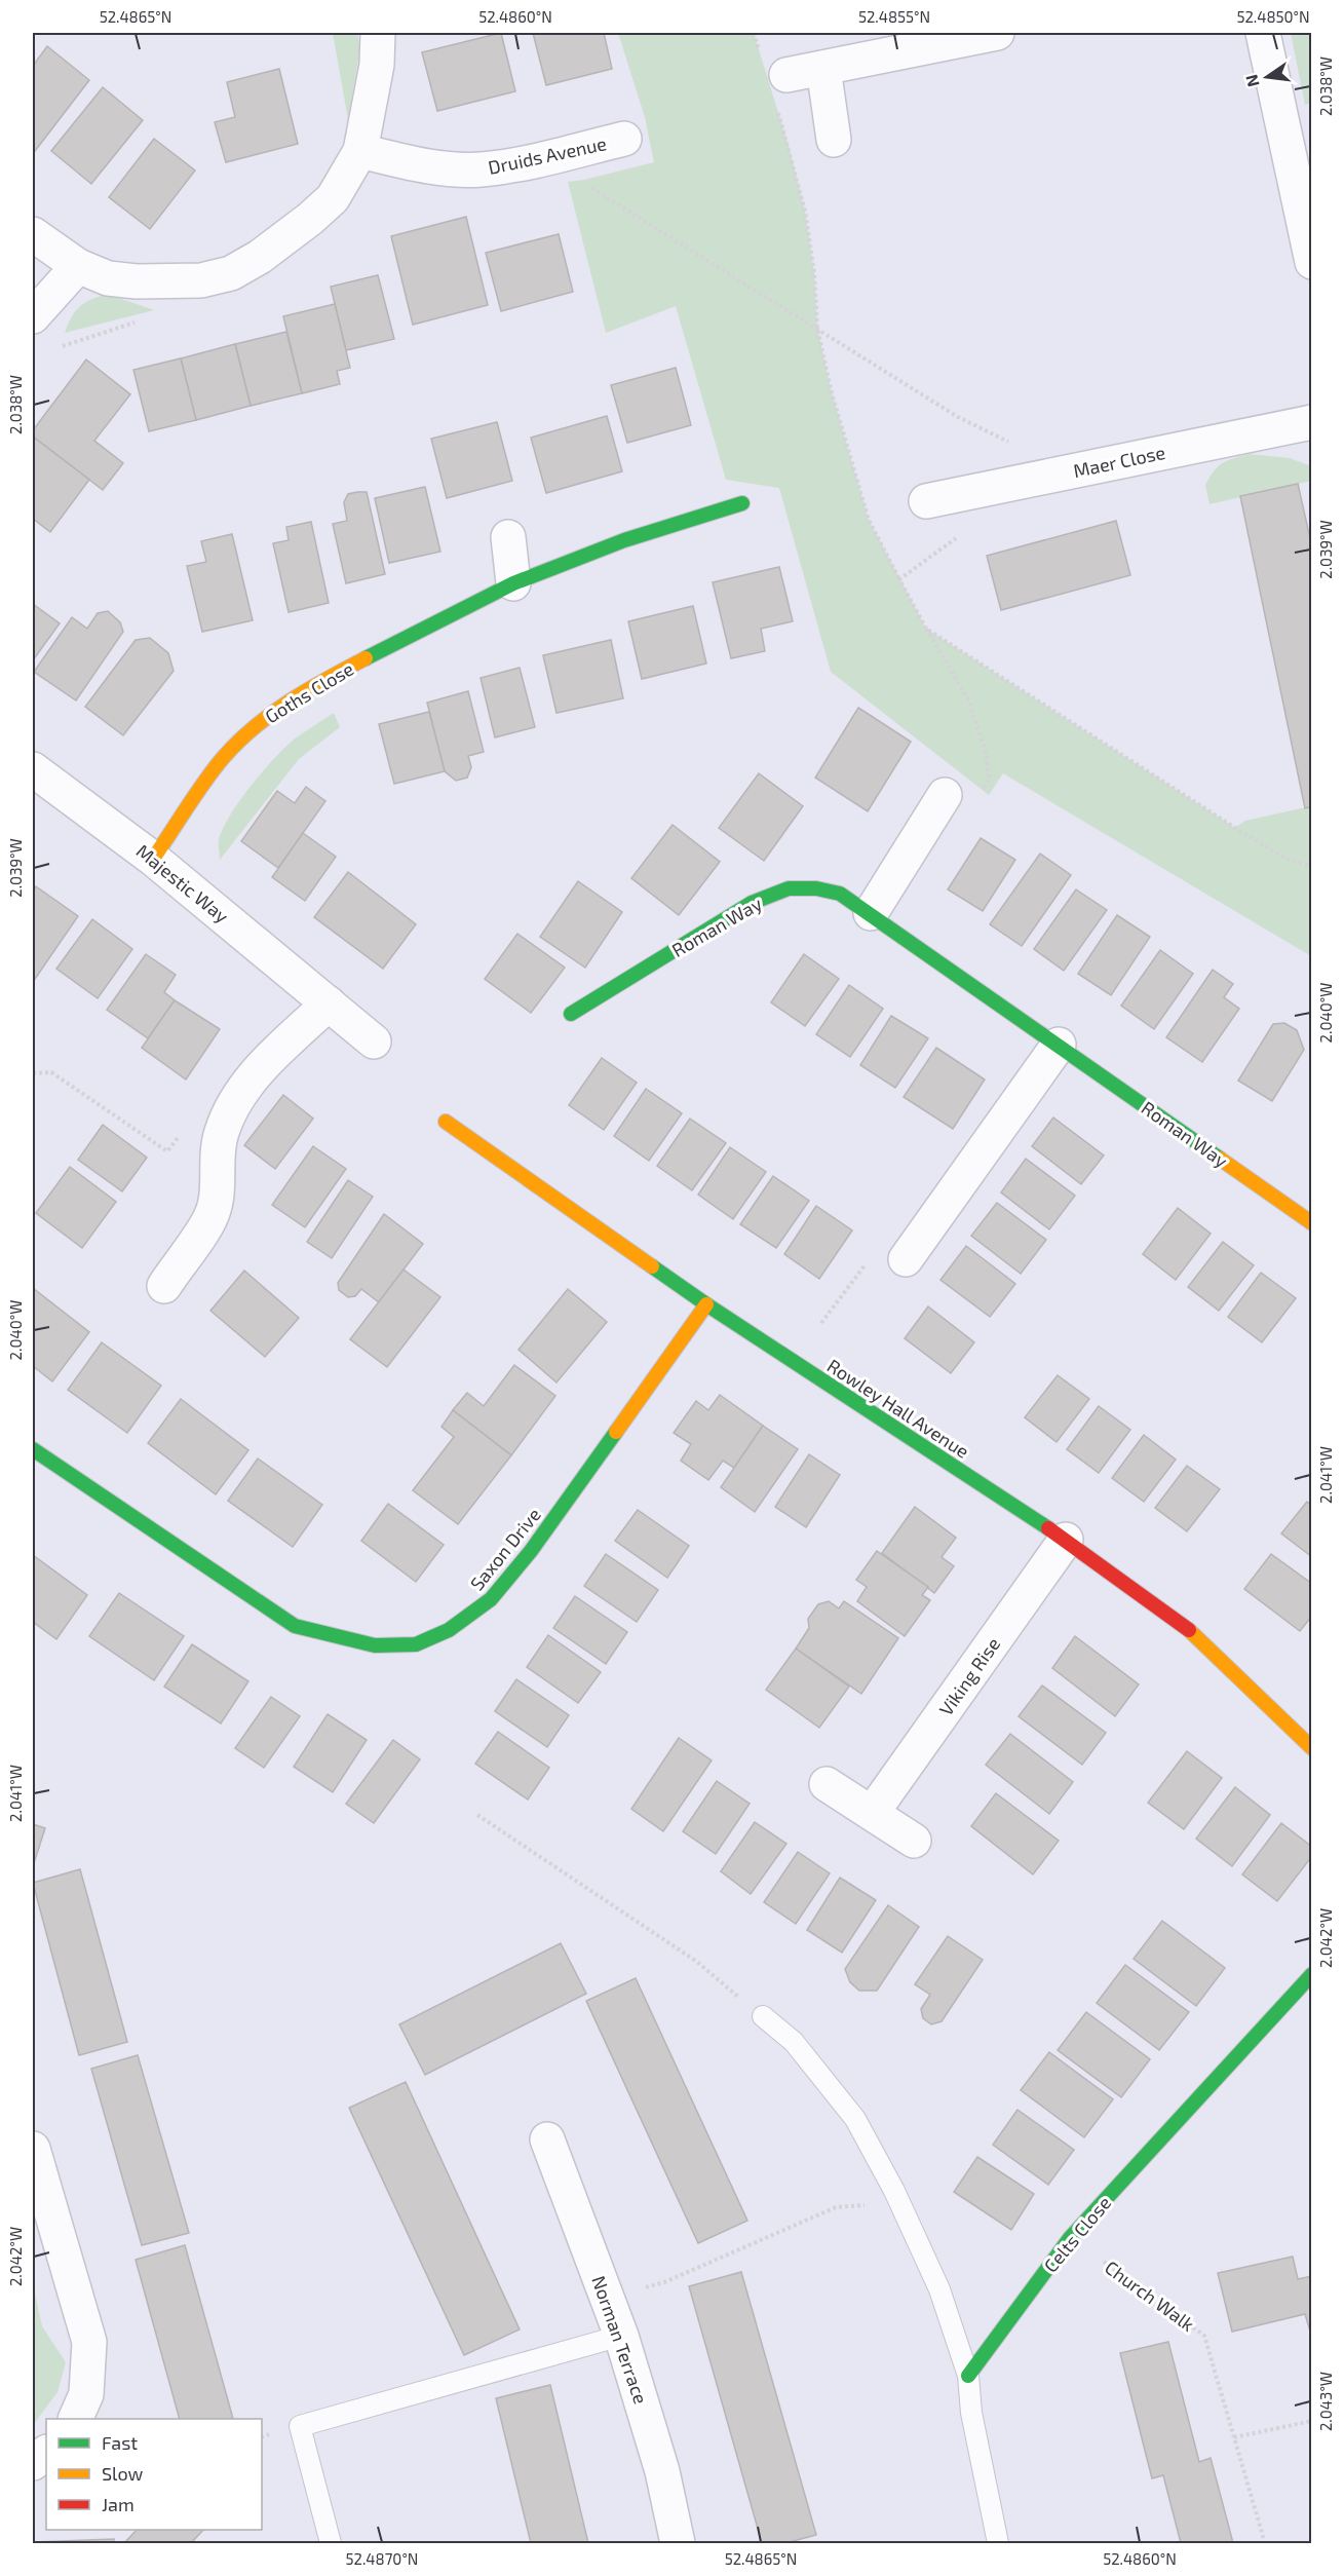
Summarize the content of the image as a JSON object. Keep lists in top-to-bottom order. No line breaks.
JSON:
{"streets":{"street":["Druids Avenue","Maer Close","Goths Close","Majestic Way","Roman Way","Rowley Hall Avenue","Saxon Drive","Viking Rise","Celts Close","Norman Terrace"],"path":["Church Walk"]},"crossings":[["Goths Close","Majestic Way"],["Rowley Hall Avenue","Saxon Drive"],["Rowley Hall Avenue","Viking Rise"],["Celts Close","Church Walk"]],"legend":["Fast","Slow","Jam"],"north":"left","coordinates":["52.4865°N","52.4860°N","52.4855°N","52.4850°N","2.038°W","2.039°W","2.040°W","2.041°W","2.042°W","2.043°W","52.4870°N"]}
